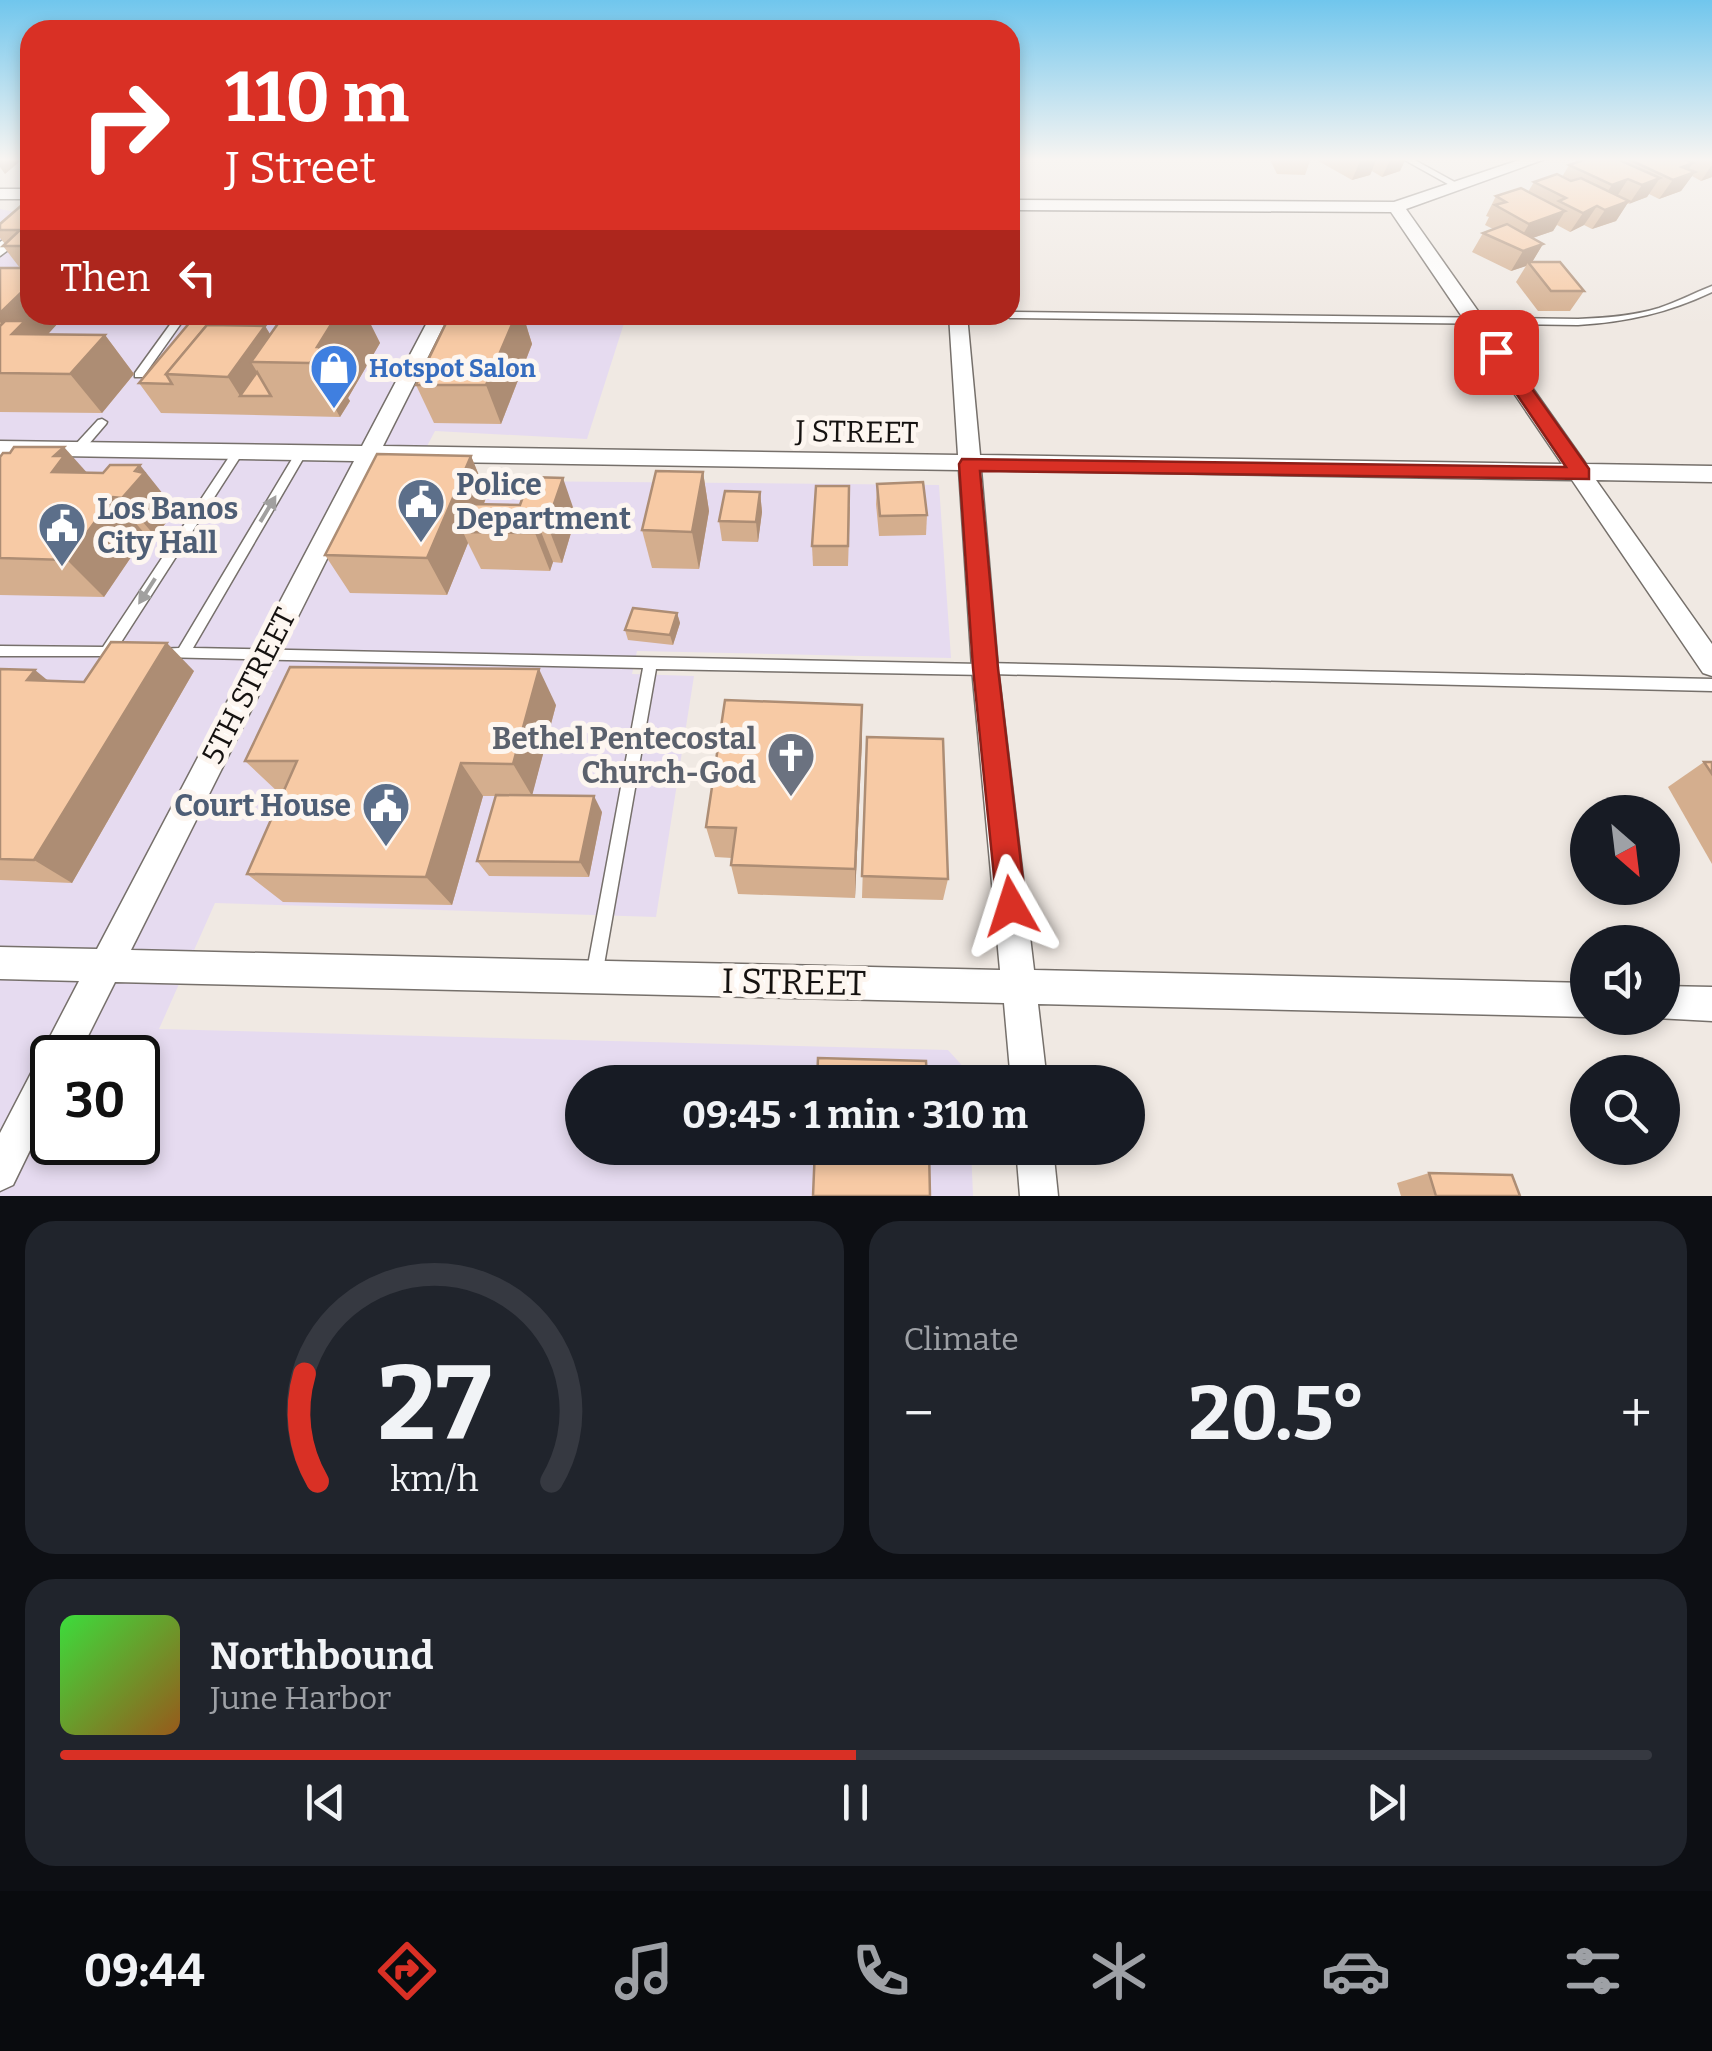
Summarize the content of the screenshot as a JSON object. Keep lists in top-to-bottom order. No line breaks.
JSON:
{"streets":{"street":["J STREET","5TH STREET","I STREET"]},"crossings":[["J STREET","5TH STREET"],["5TH STREET","I STREET"]],"places":{"shop":["Hotspot Salon"],"public building":["Police Department","Los Banos City Hall","Court House"],"church":["Bethel Pentecostal Church-God"]},"north":"bottom right","page":{"turn":["110 m","J Street"],"then":"Then","limit":"30","trip":"09:45 · 1 min · 310 m","tile":"Climate","heat":["−","20.5°","+"],"song":["Northbound","June Harbor"],"tabs":"09:44","gauge":["27","km/h"]}}
